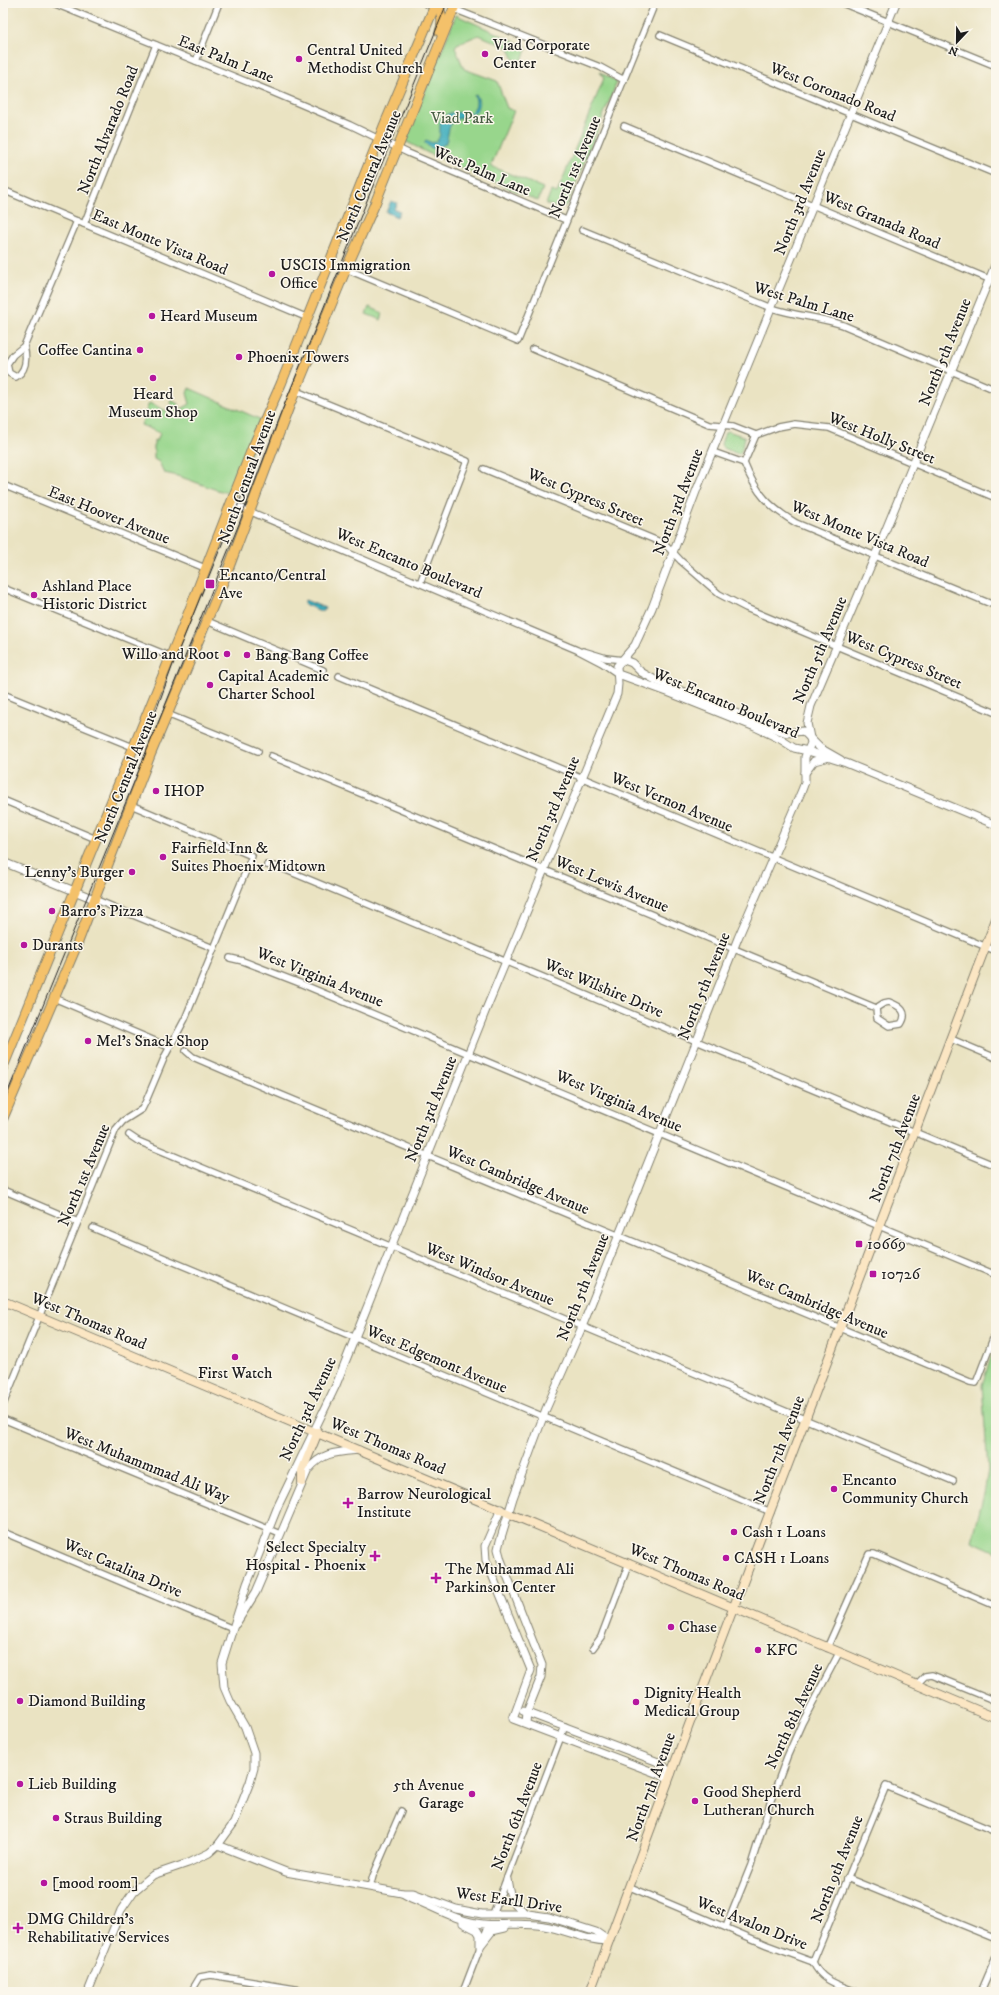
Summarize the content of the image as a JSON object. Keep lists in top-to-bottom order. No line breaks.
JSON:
{"streets":{"main road":["North Central Avenue","North 7th Avenue","West Thomas Road"],"street":["East Palm Lane","West Coronado Road","North Alvarado Road","North 1st Avenue","West Palm Lane","North 3rd Avenue","West Granada Road","East Monte Vista Road","North 5th Avenue","West Holly Street","West Cypress Street","East Hoover Avenue","West Monte Vista Road","West Encanto Boulevard","West Vernon Avenue","West Lewis Avenue","West Virginia Avenue","West Wilshire Drive","West Cambridge Avenue","West Windsor Avenue","West Edgemont Avenue","West Muhammmad Ali Way","West Catalina Drive","North 8th Avenue","North 6th Avenue","North 9th Avenue","West Earll Drive","West Avalon Drive"]},"crossings":[["East Palm Lane","North Alvarado Road"],["East Palm Lane","West Palm Lane"],["East Palm Lane","North Central Avenue"],["West Coronado Road","North 3rd Avenue"],["North Alvarado Road","East Monte Vista Road"],["North 1st Avenue","West Palm Lane"],["North 1st Avenue","North Central Avenue"],["North 1st Avenue","West Thomas Road"],["West Palm Lane","North Central Avenue"],["West Palm Lane","North 3rd Avenue"],["West Palm Lane","North 5th Avenue"],["North Central Avenue","East Monte Vista Road"],["North Central Avenue","East Hoover Avenue"],["North Central Avenue","West Encanto Boulevard"],["North 3rd Avenue","West Granada Road"],["North 3rd Avenue","West Cypress Street"],["North 3rd Avenue","West Encanto Boulevard"],["North 3rd Avenue","West Vernon Avenue"],["North 3rd Avenue","West Lewis Avenue"],["North 3rd Avenue","West Virginia Avenue"],["North 3rd Avenue","West Wilshire Drive"],["North 3rd Avenue","West Cambridge Avenue"],["North 3rd Avenue","West Windsor Avenue"],["North 3rd Avenue","West Thomas Road"],["North 3rd Avenue","West Edgemont Avenue"],["North 3rd Avenue","West Muhammmad Ali Way"],["North 3rd Avenue","West Catalina Drive"],["North 3rd Avenue","West Earll Drive"],["West Granada Road","North 5th Avenue"],["North 5th Avenue","West Holly Street"],["North 5th Avenue","West Cypress Street"],["North 5th Avenue","West Monte Vista Road"],["North 5th Avenue","West Encanto Boulevard"],["North 5th Avenue","West Vernon Avenue"],["North 5th Avenue","West Lewis Avenue"],["North 5th Avenue","West Virginia Avenue"],["North 5th Avenue","West Wilshire Drive"],["North 5th Avenue","West Cambridge Avenue"],["North 5th Avenue","West Windsor Avenue"],["North 5th Avenue","West Thomas Road"],["North 5th Avenue","West Edgemont Avenue"],["West Vernon Avenue","North 7th Avenue"],["West Virginia Avenue","North 7th Avenue"],["West Wilshire Drive","North 7th Avenue"],["North 7th Avenue","West Cambridge Avenue"],["North 7th Avenue","West Windsor Avenue"],["North 7th Avenue","West Thomas Road"],["North 7th Avenue","West Edgemont Avenue"],["North 7th Avenue","West Earll Drive"],["North 7th Avenue","West Avalon Drive"],["West Thomas Road","North 8th Avenue"],["North 8th Avenue","West Avalon Drive"],["North 6th Avenue","West Earll Drive"],["North 9th Avenue","West Avalon Drive"]],"parks":["Viad Park"],"places":{"other":["Viad Corporate Center","Central United Methodist Church","USCIS Immigration Office","Heard Museum","Coffee Cantina","Phoenix Towers","Heard Museum Shop","Ashland Place Historic District","Willo and Root","Bang Bang Coffee","Capital Academic Charter School","IHOP","Fairfield Inn & Suites Phoenix Midtown","Lenny's Burger","Barro's Pizza","Durants","Mel's Snack Shop","First Watch","Encanto Community Church","Cash 1 Loans","CASH 1 Loans","Chase","KFC","Diamond Building","Dignity Health Medical Group","Lieb Building","5th Avenue Garage","Good Shepherd Lutheran Church","Straus Building","[mood room]"],"transit":["Encanto/Central Ave","10669","10726"],"health":["Barrow Neurological Institute","Select Specialty Hospital - Phoenix","The Muhammad Ali Parkinson Center","DMG Children’s Rehabilitative Services"]},"north":"bottom"}
